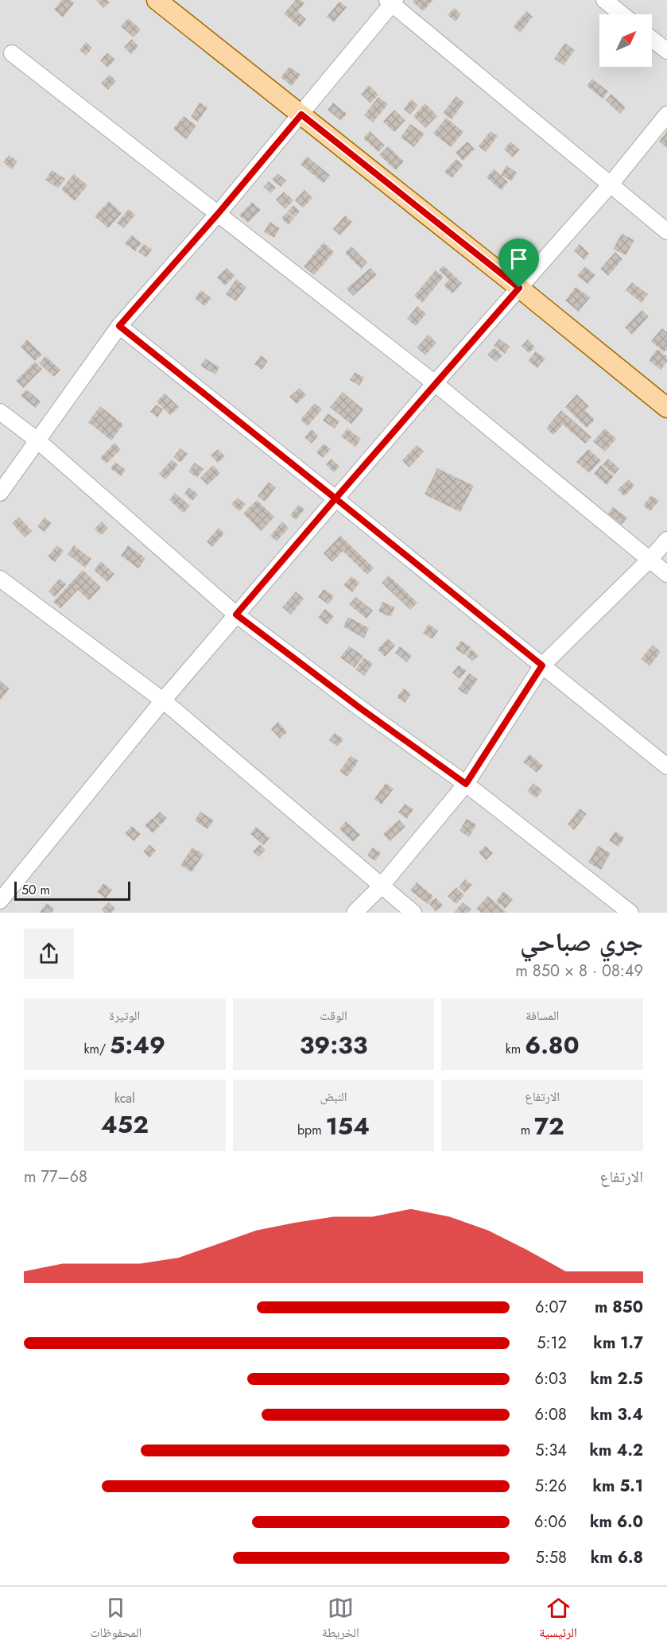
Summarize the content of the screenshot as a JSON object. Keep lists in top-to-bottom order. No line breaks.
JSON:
{"scale_bar":"50 m","north":"top right","page":{"scale":"50 m","heading":["جري صباحي","08:49 · 8 × 850 m"],"stats":[["المسافة","6.80 km"],["الوقت","39:33"],["الوتيرة","5:49 /km"],["الارتفاع","72 m"],["النبض","154 bpm"],["kcal","452"]],"chart":["الارتفاع","68–77 m"],"list":[{"name":"850 m","note":"6:07"},{"name":"1.7 km","note":"5:12"},{"name":"2.5 km","note":"6:03"},{"name":"3.4 km","note":"6:08"},{"name":"4.2 km","note":"5:34"},{"name":"5.1 km","note":"5:26"},{"name":"6.0 km","note":"6:06"},{"name":"6.8 km","note":"5:58"}],"tabs":["الرئيسية","الخريطة","المحفوظات"]}}
